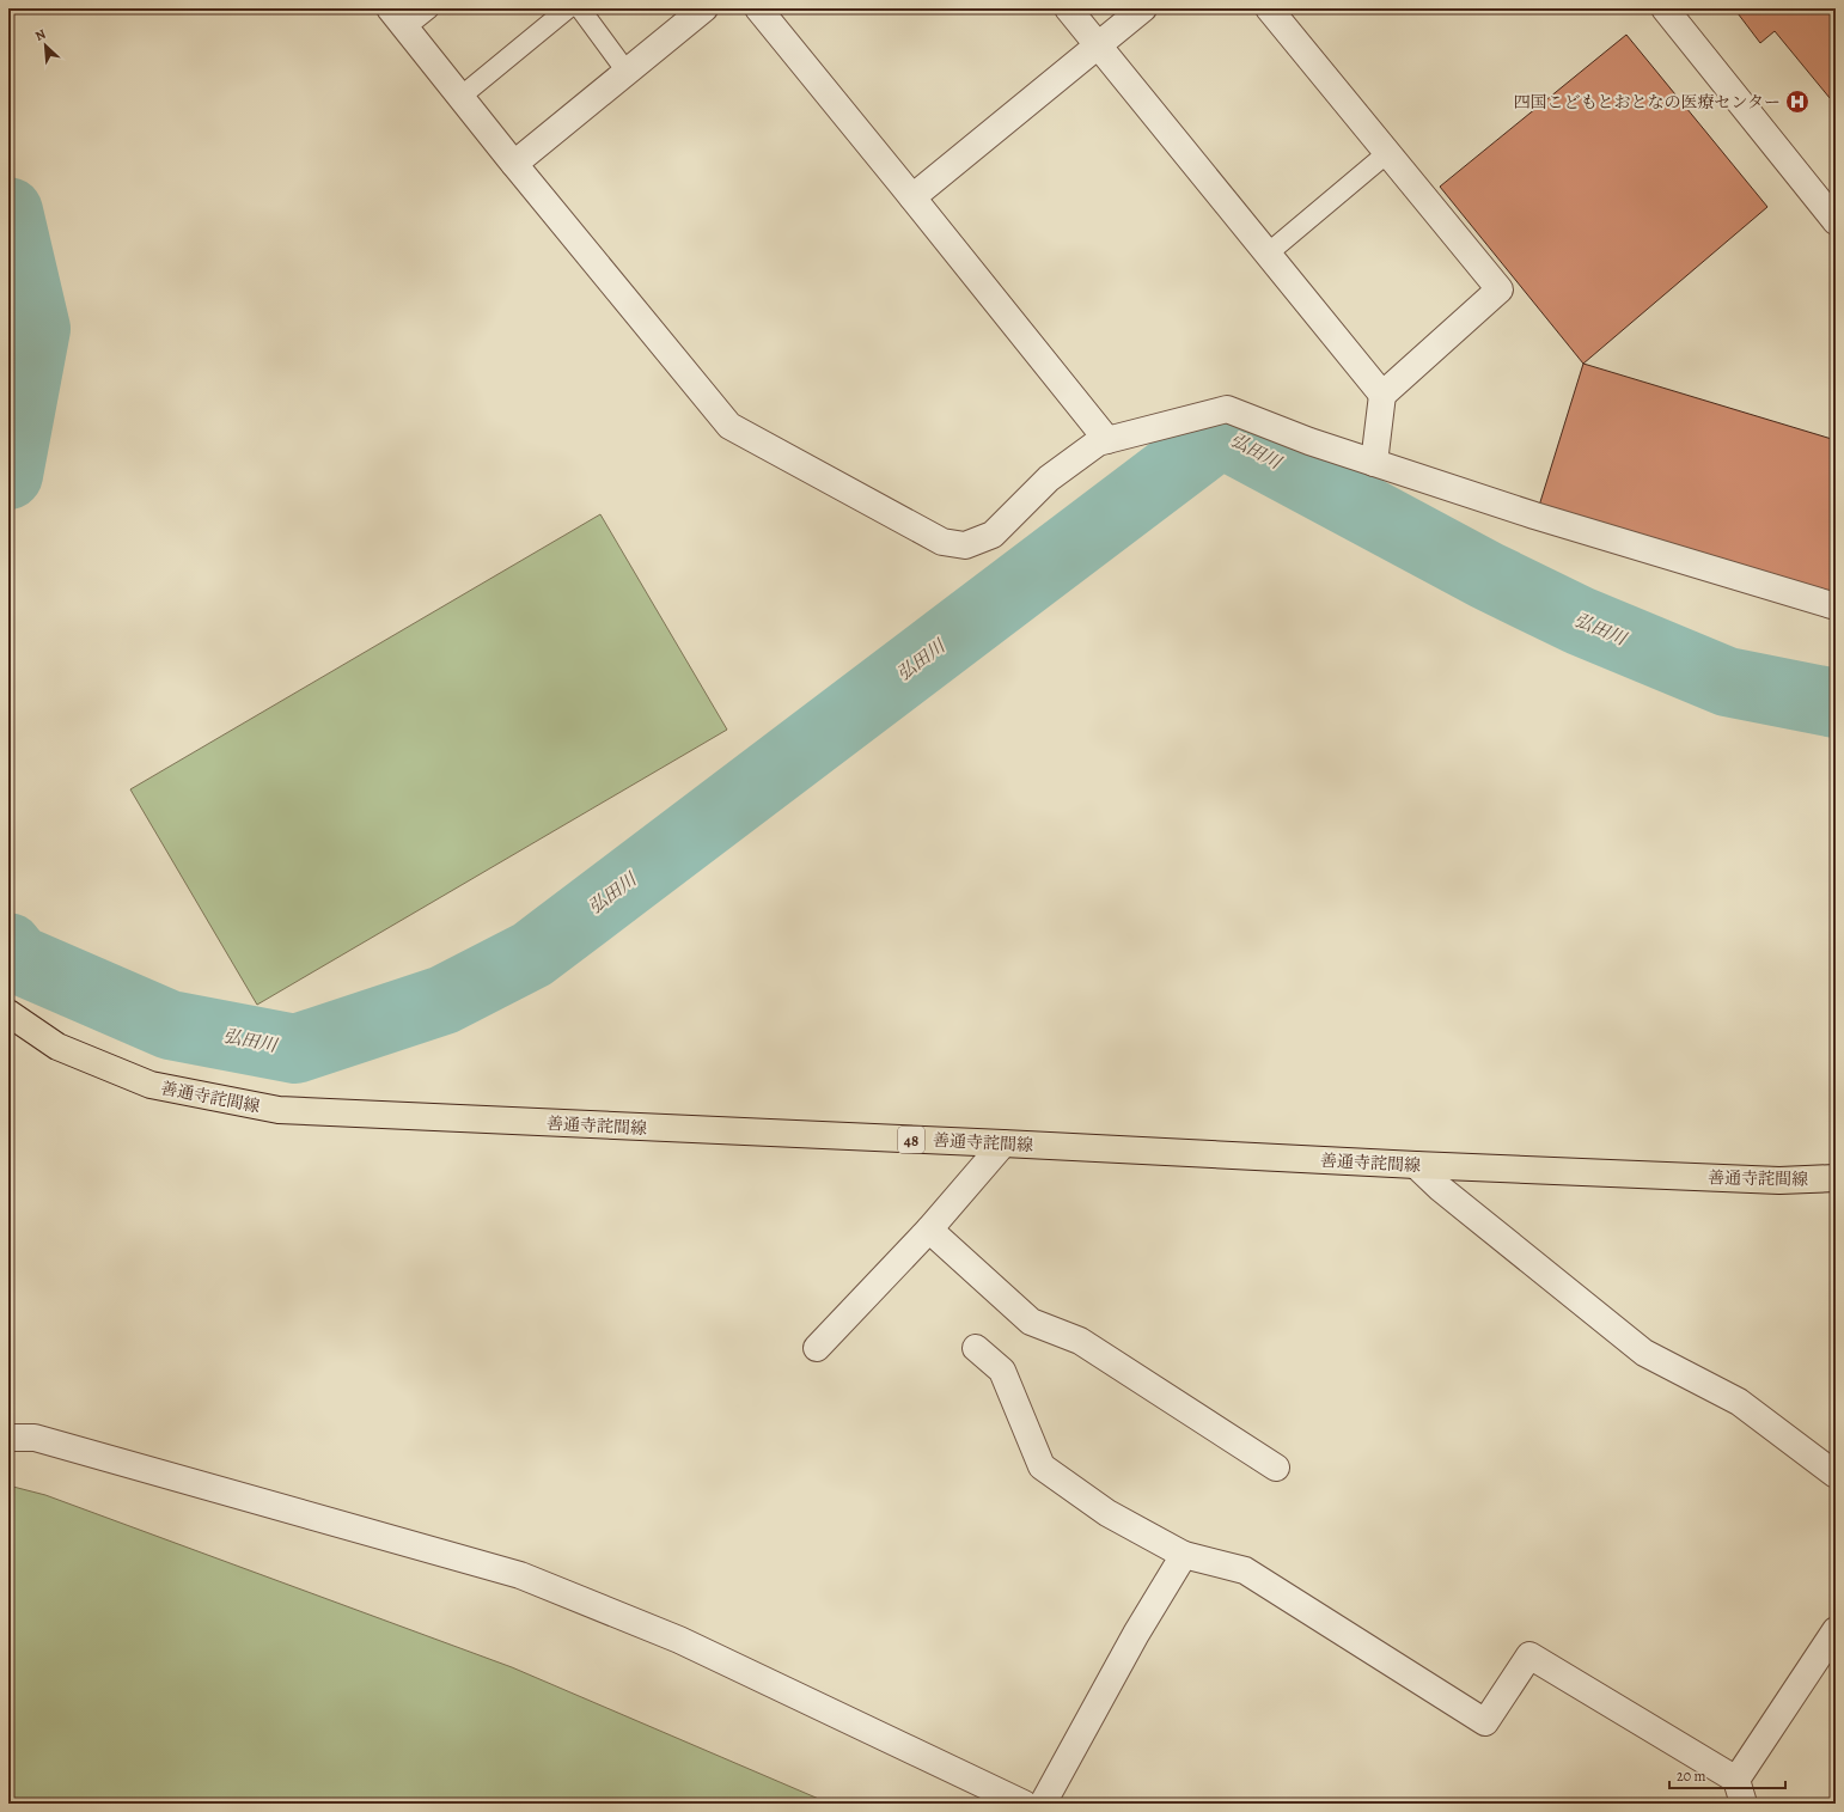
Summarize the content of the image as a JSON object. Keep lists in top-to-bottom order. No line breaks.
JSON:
{"streets":{"main road":["善通寺詫間線","48"]},"water":["弘田川"],"places":{"hospital":["四国こどもとおとなの医療センター"]},"scale_bar":"20 m","north":"top left"}
